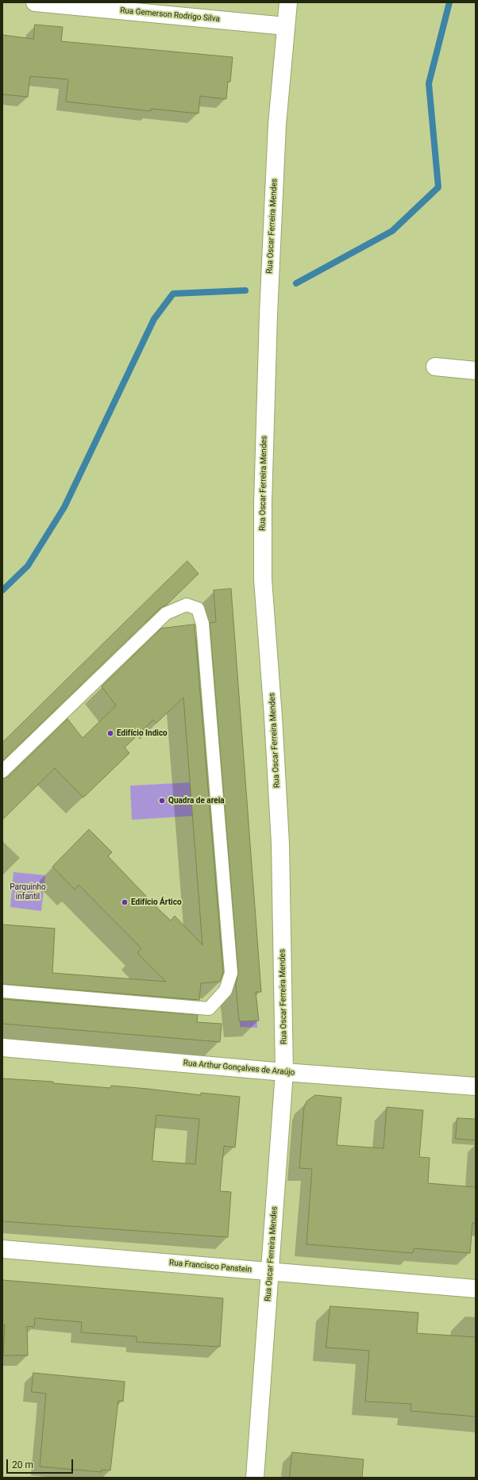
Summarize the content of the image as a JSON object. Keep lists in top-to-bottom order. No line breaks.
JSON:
{"streets":{"street":["Rua Gemerson Rodrigo Silva","Rua Oscar Ferreira Mendes","Rua Arthur Gonçalves de Araújo","Rua Francisco Panstein"]},"crossings":[["Rua Gemerson Rodrigo Silva","Rua Oscar Ferreira Mendes"],["Rua Oscar Ferreira Mendes","Rua Arthur Gonçalves de Araújo"],["Rua Oscar Ferreira Mendes","Rua Francisco Panstein"]],"parks":["Parquinho infantil"],"places":["Edifício Indico","Quadra de areia","Edifício Ártico"],"scale_bar":"20 m"}
